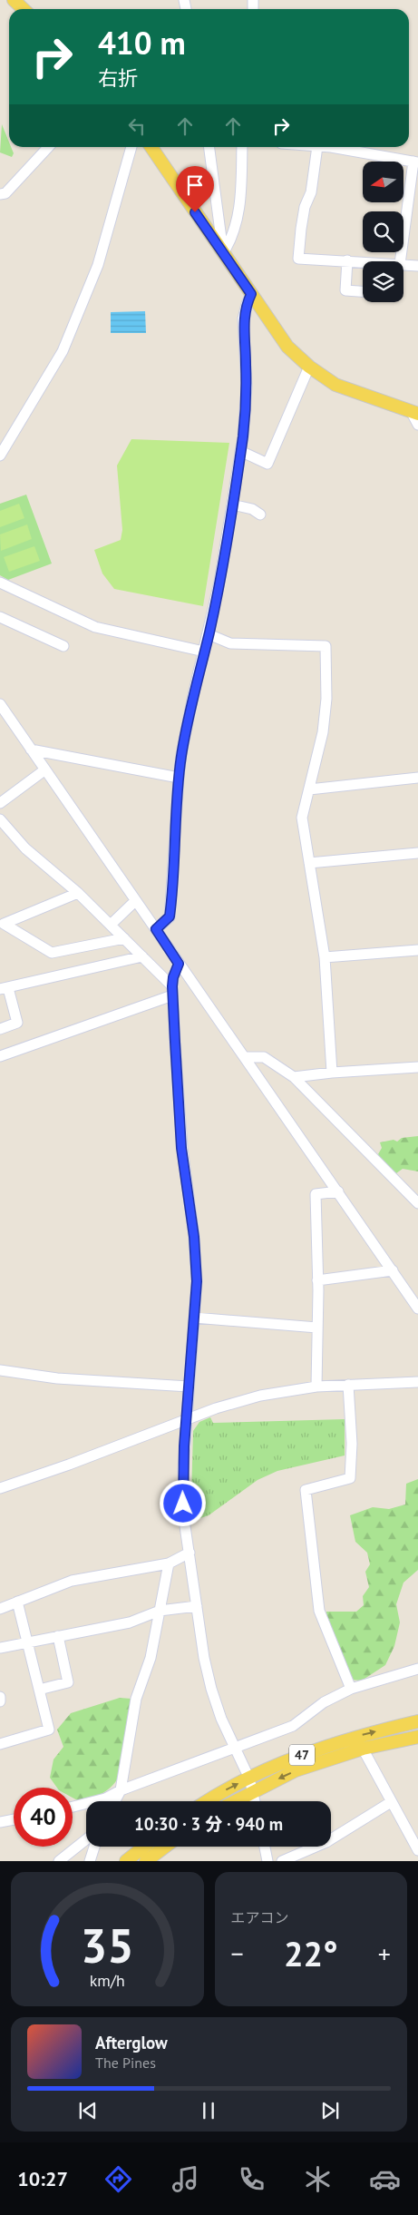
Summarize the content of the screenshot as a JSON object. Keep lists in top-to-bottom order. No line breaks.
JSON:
{"streets":{"main road":["47"]},"north":"left","page":{"turn":["410 m","右折"],"limit":"40","trip":"10:30 · 3 分 · 940 m","tile":"エアコン","heat":["−","22°","+"],"song":["Afterglow","The Pines"],"tabs":"10:27","gauge":["35","km/h"]}}
